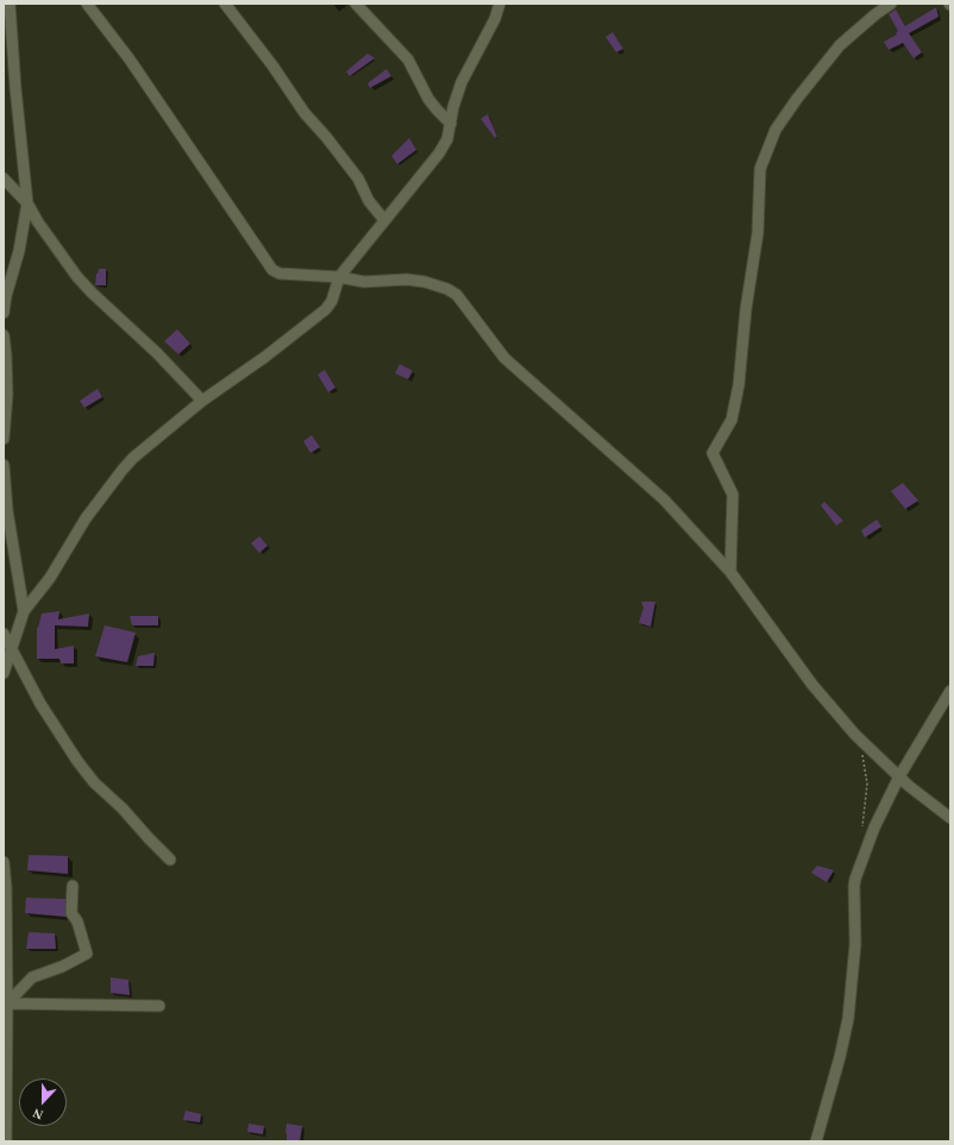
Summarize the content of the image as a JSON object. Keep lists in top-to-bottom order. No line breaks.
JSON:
{"north":"bottom"}
